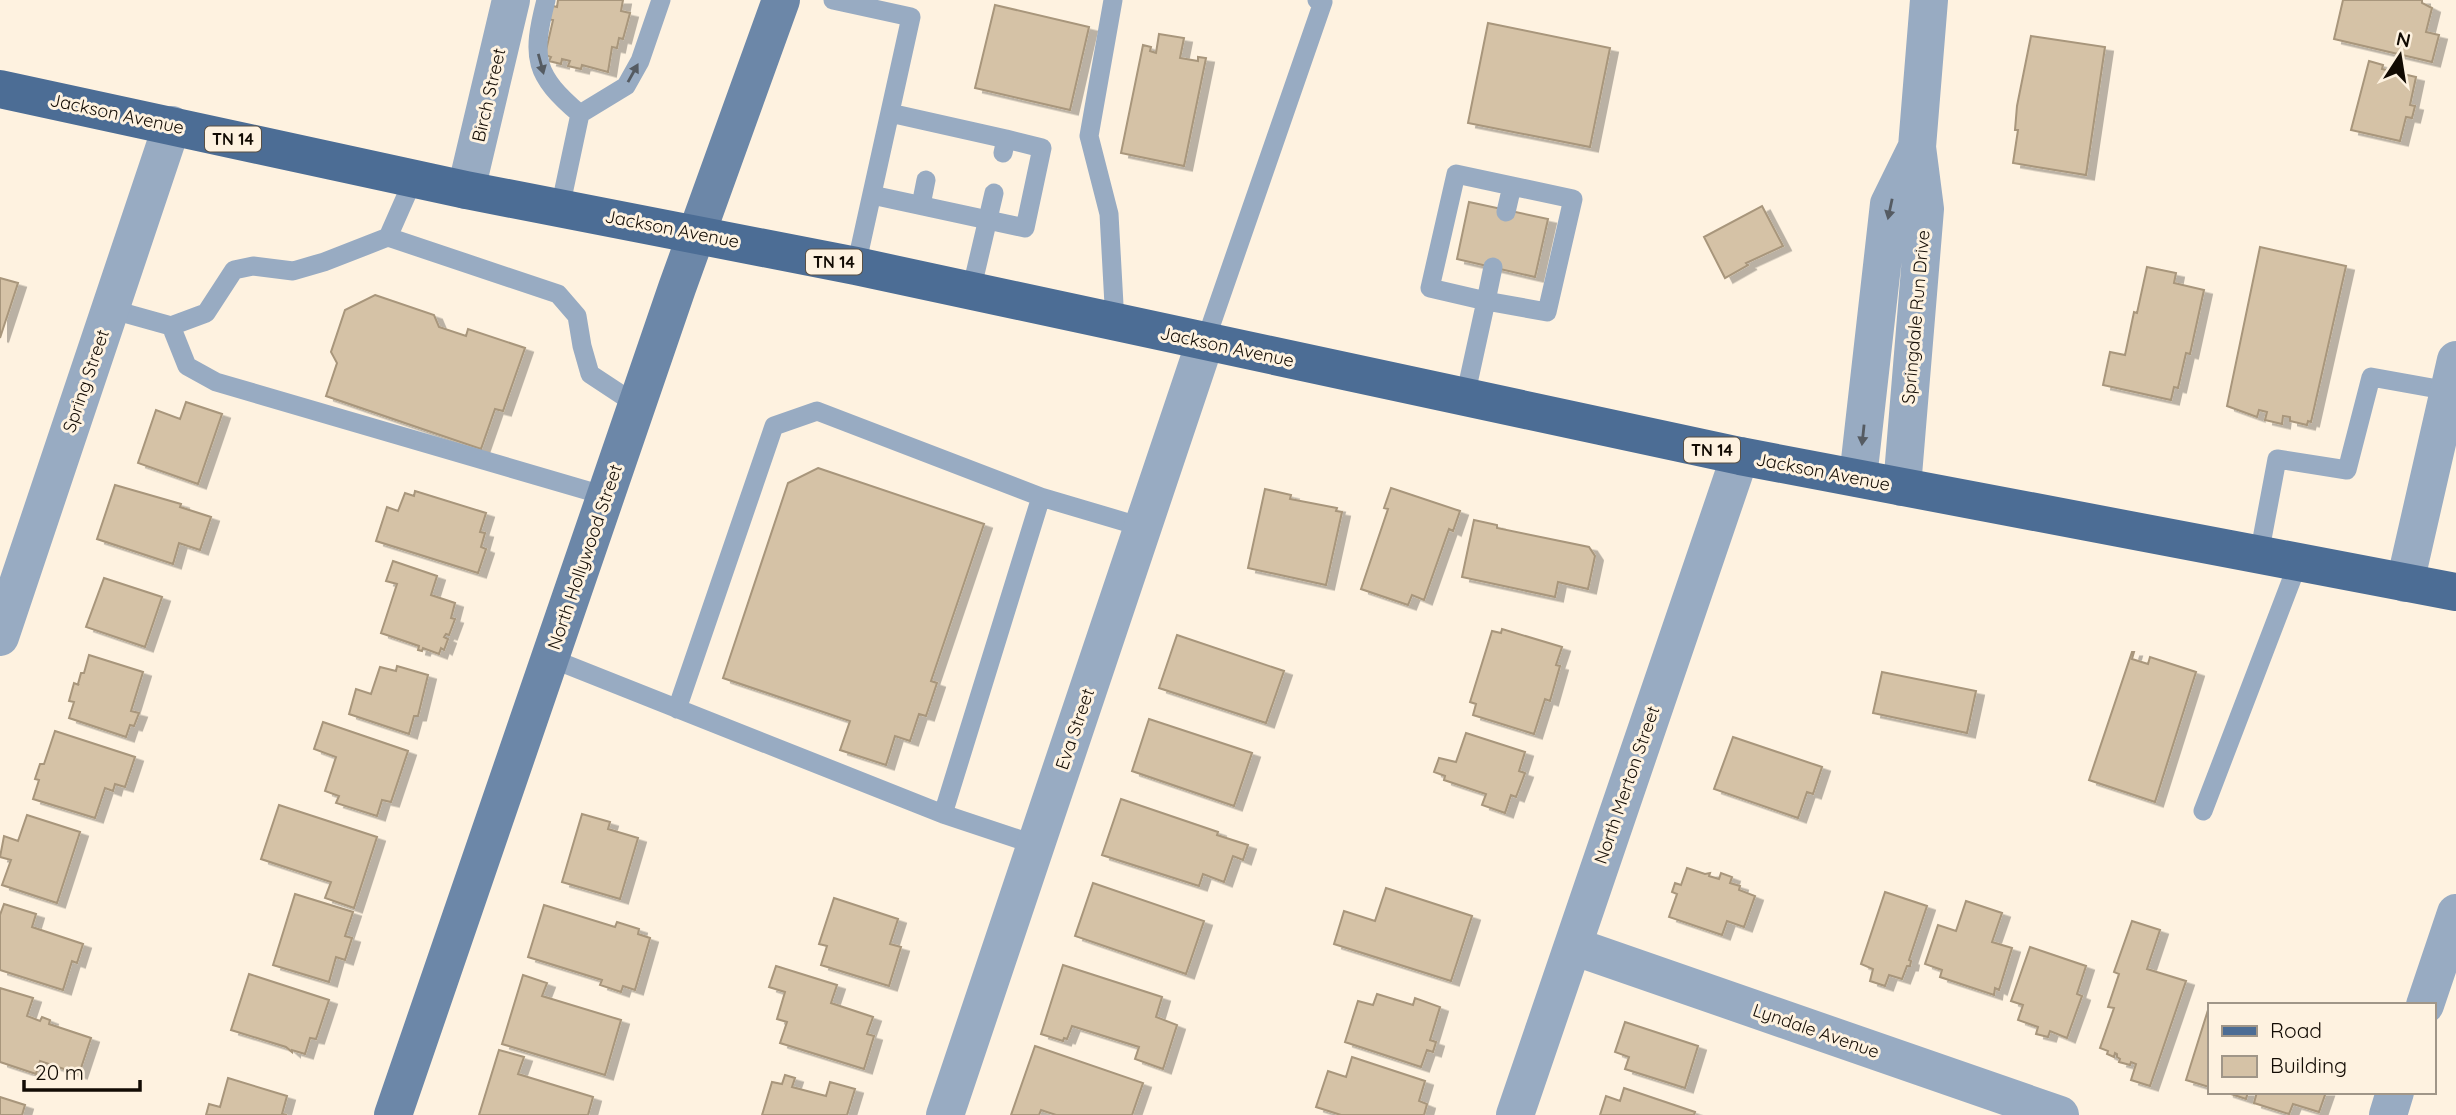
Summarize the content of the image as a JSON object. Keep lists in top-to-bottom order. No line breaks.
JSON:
{"streets":{"main road":["Jackson Avenue","TN 14","North Hollywood Street"],"street":["Birch Street","Springdale Run Drive","Spring Street","Eva Street","North Merton Street","Lyndale Avenue"]},"crossings":[["Birch Street","Jackson Avenue"],["Jackson Avenue","Springdale Run Drive"],["Jackson Avenue","Spring Street"],["Jackson Avenue","North Hollywood Street"],["Jackson Avenue","Eva Street"],["Jackson Avenue","North Merton Street"],["North Merton Street","Lyndale Avenue"]],"legend":["Road","Building"],"scale_bar":"20 m","north":"top"}
